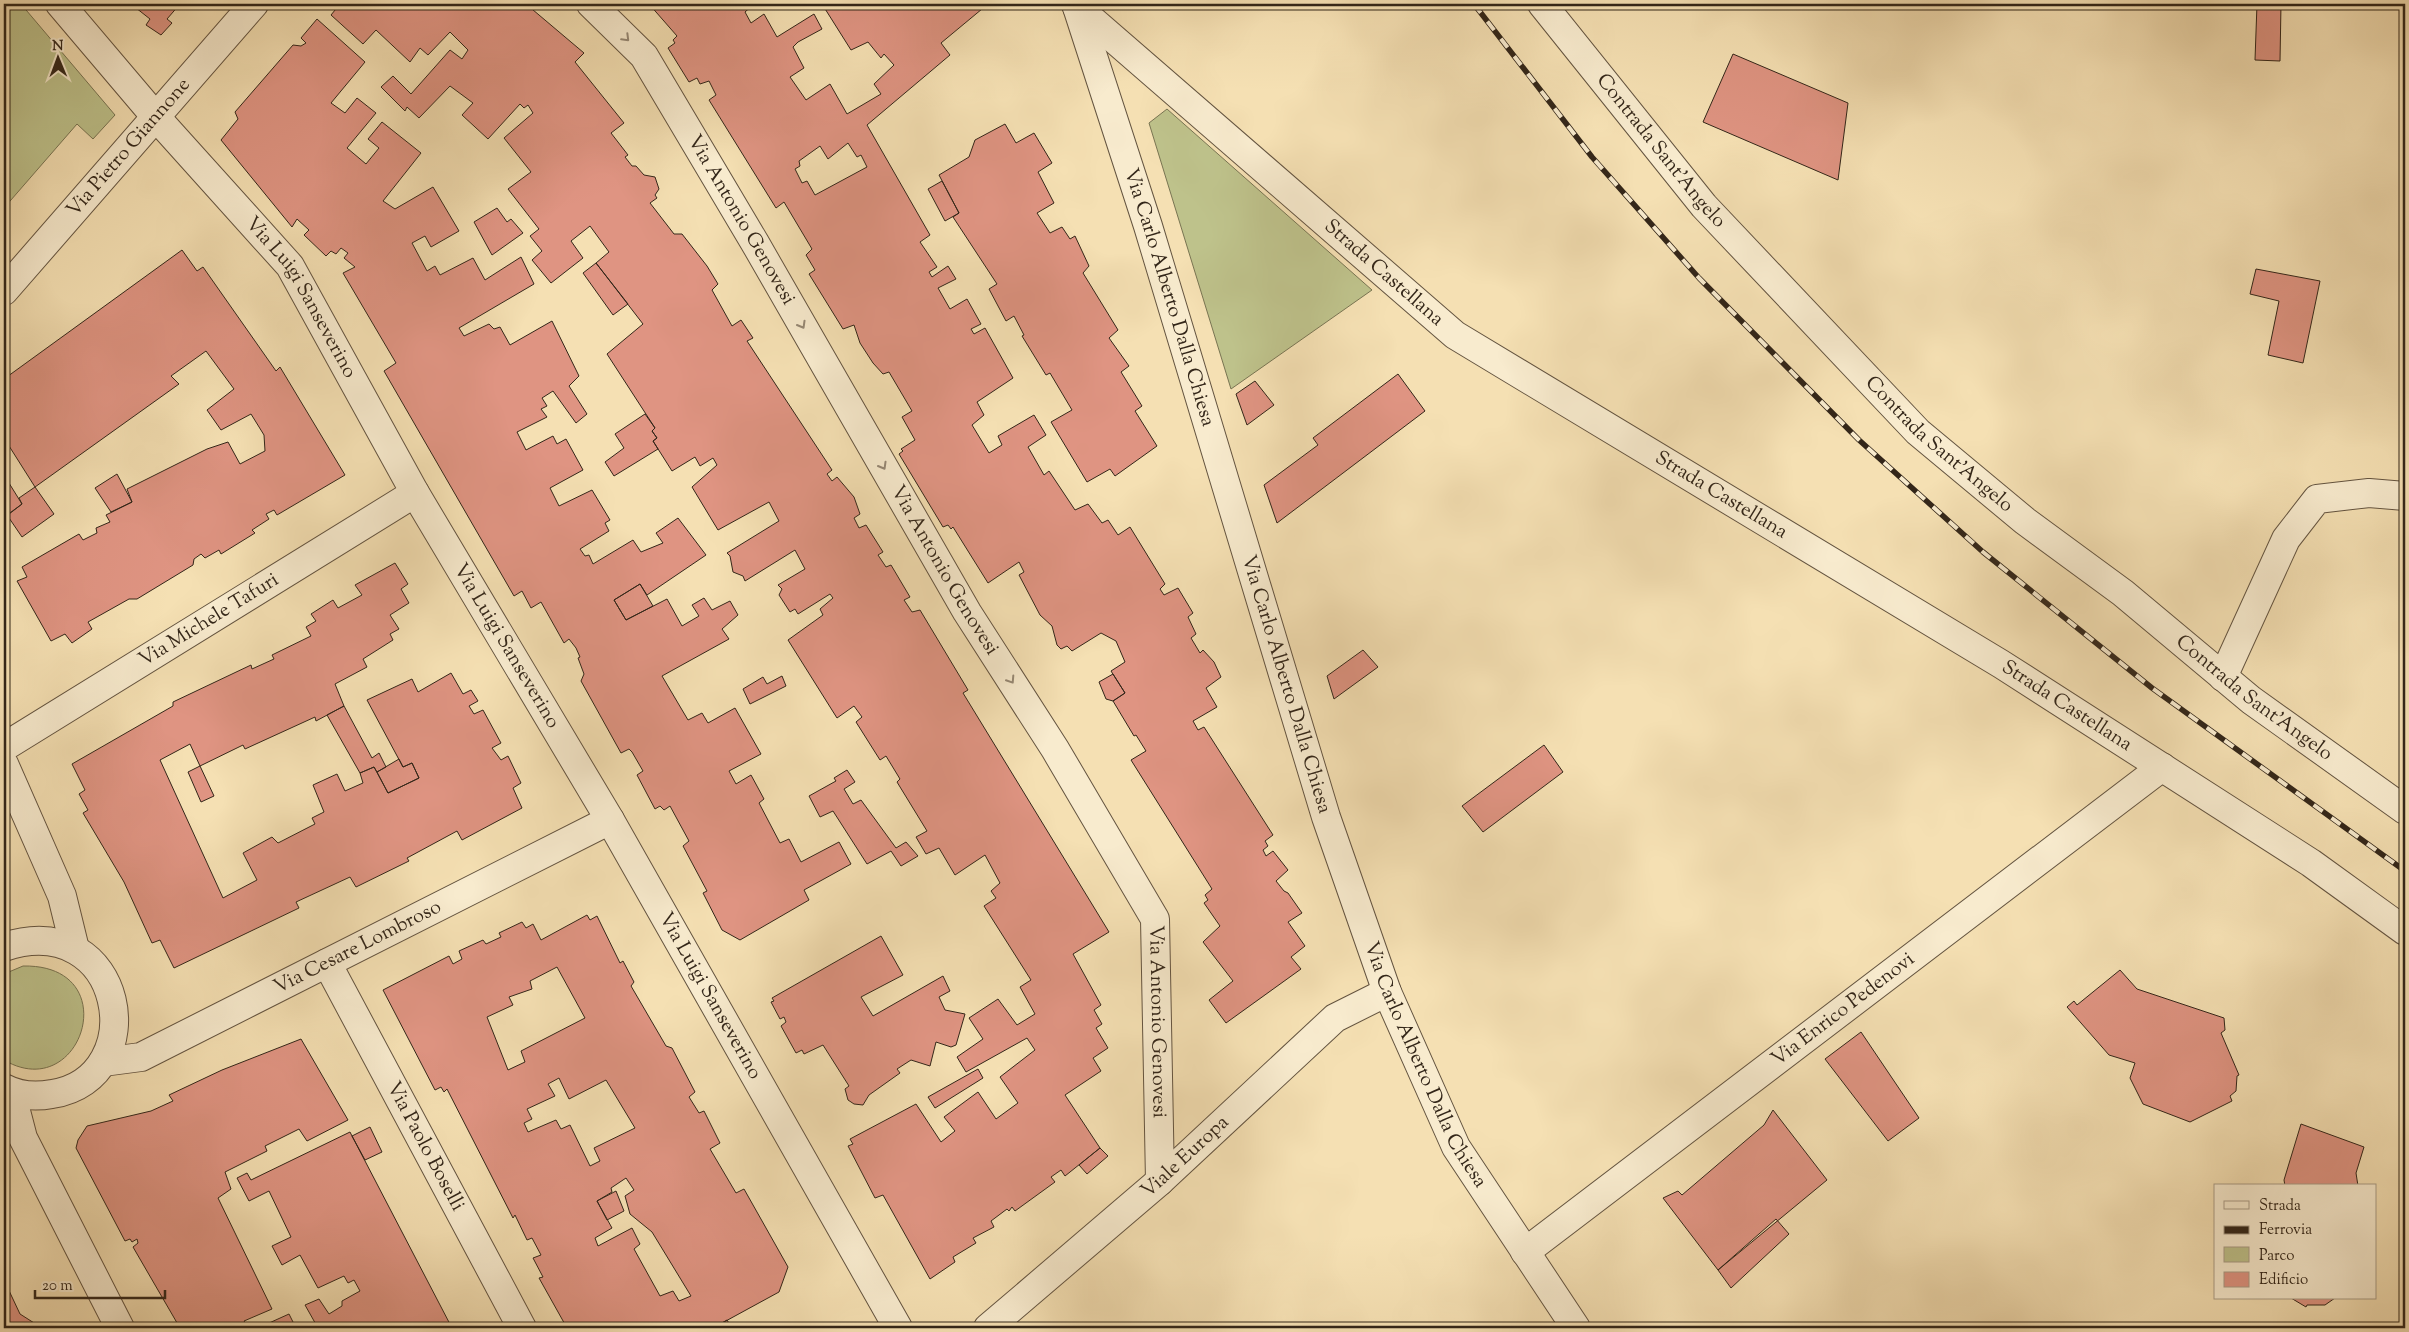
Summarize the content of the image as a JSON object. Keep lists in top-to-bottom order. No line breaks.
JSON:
{"streets":{"street":["Via Pietro Giannone","Contrada Sant'Angelo","Via Antonio Genovesi","Strada Castellana","Via Carlo Alberto Dalla Chiesa","Via Luigi Sanseverino","Via Michele Tafuri","Via Cesare Lombroso","Via Enrico Pedenovi","Via Paolo Boselli","Viale Europa"]},"crossings":[["Via Pietro Giannone","Via Luigi Sanseverino"],["Via Antonio Genovesi","Viale Europa"],["Strada Castellana","Via Carlo Alberto Dalla Chiesa"],["Strada Castellana","Via Enrico Pedenovi"],["Via Carlo Alberto Dalla Chiesa","Via Enrico Pedenovi"],["Via Carlo Alberto Dalla Chiesa","Viale Europa"],["Via Luigi Sanseverino","Via Michele Tafuri"],["Via Luigi Sanseverino","Via Cesare Lombroso"],["Via Cesare Lombroso","Via Paolo Boselli"]],"one_way":["Via Antonio Genovesi"],"legend":["Strada","Ferrovia","Parco","Edificio"],"scale_bar":"20 m","north":"top"}
